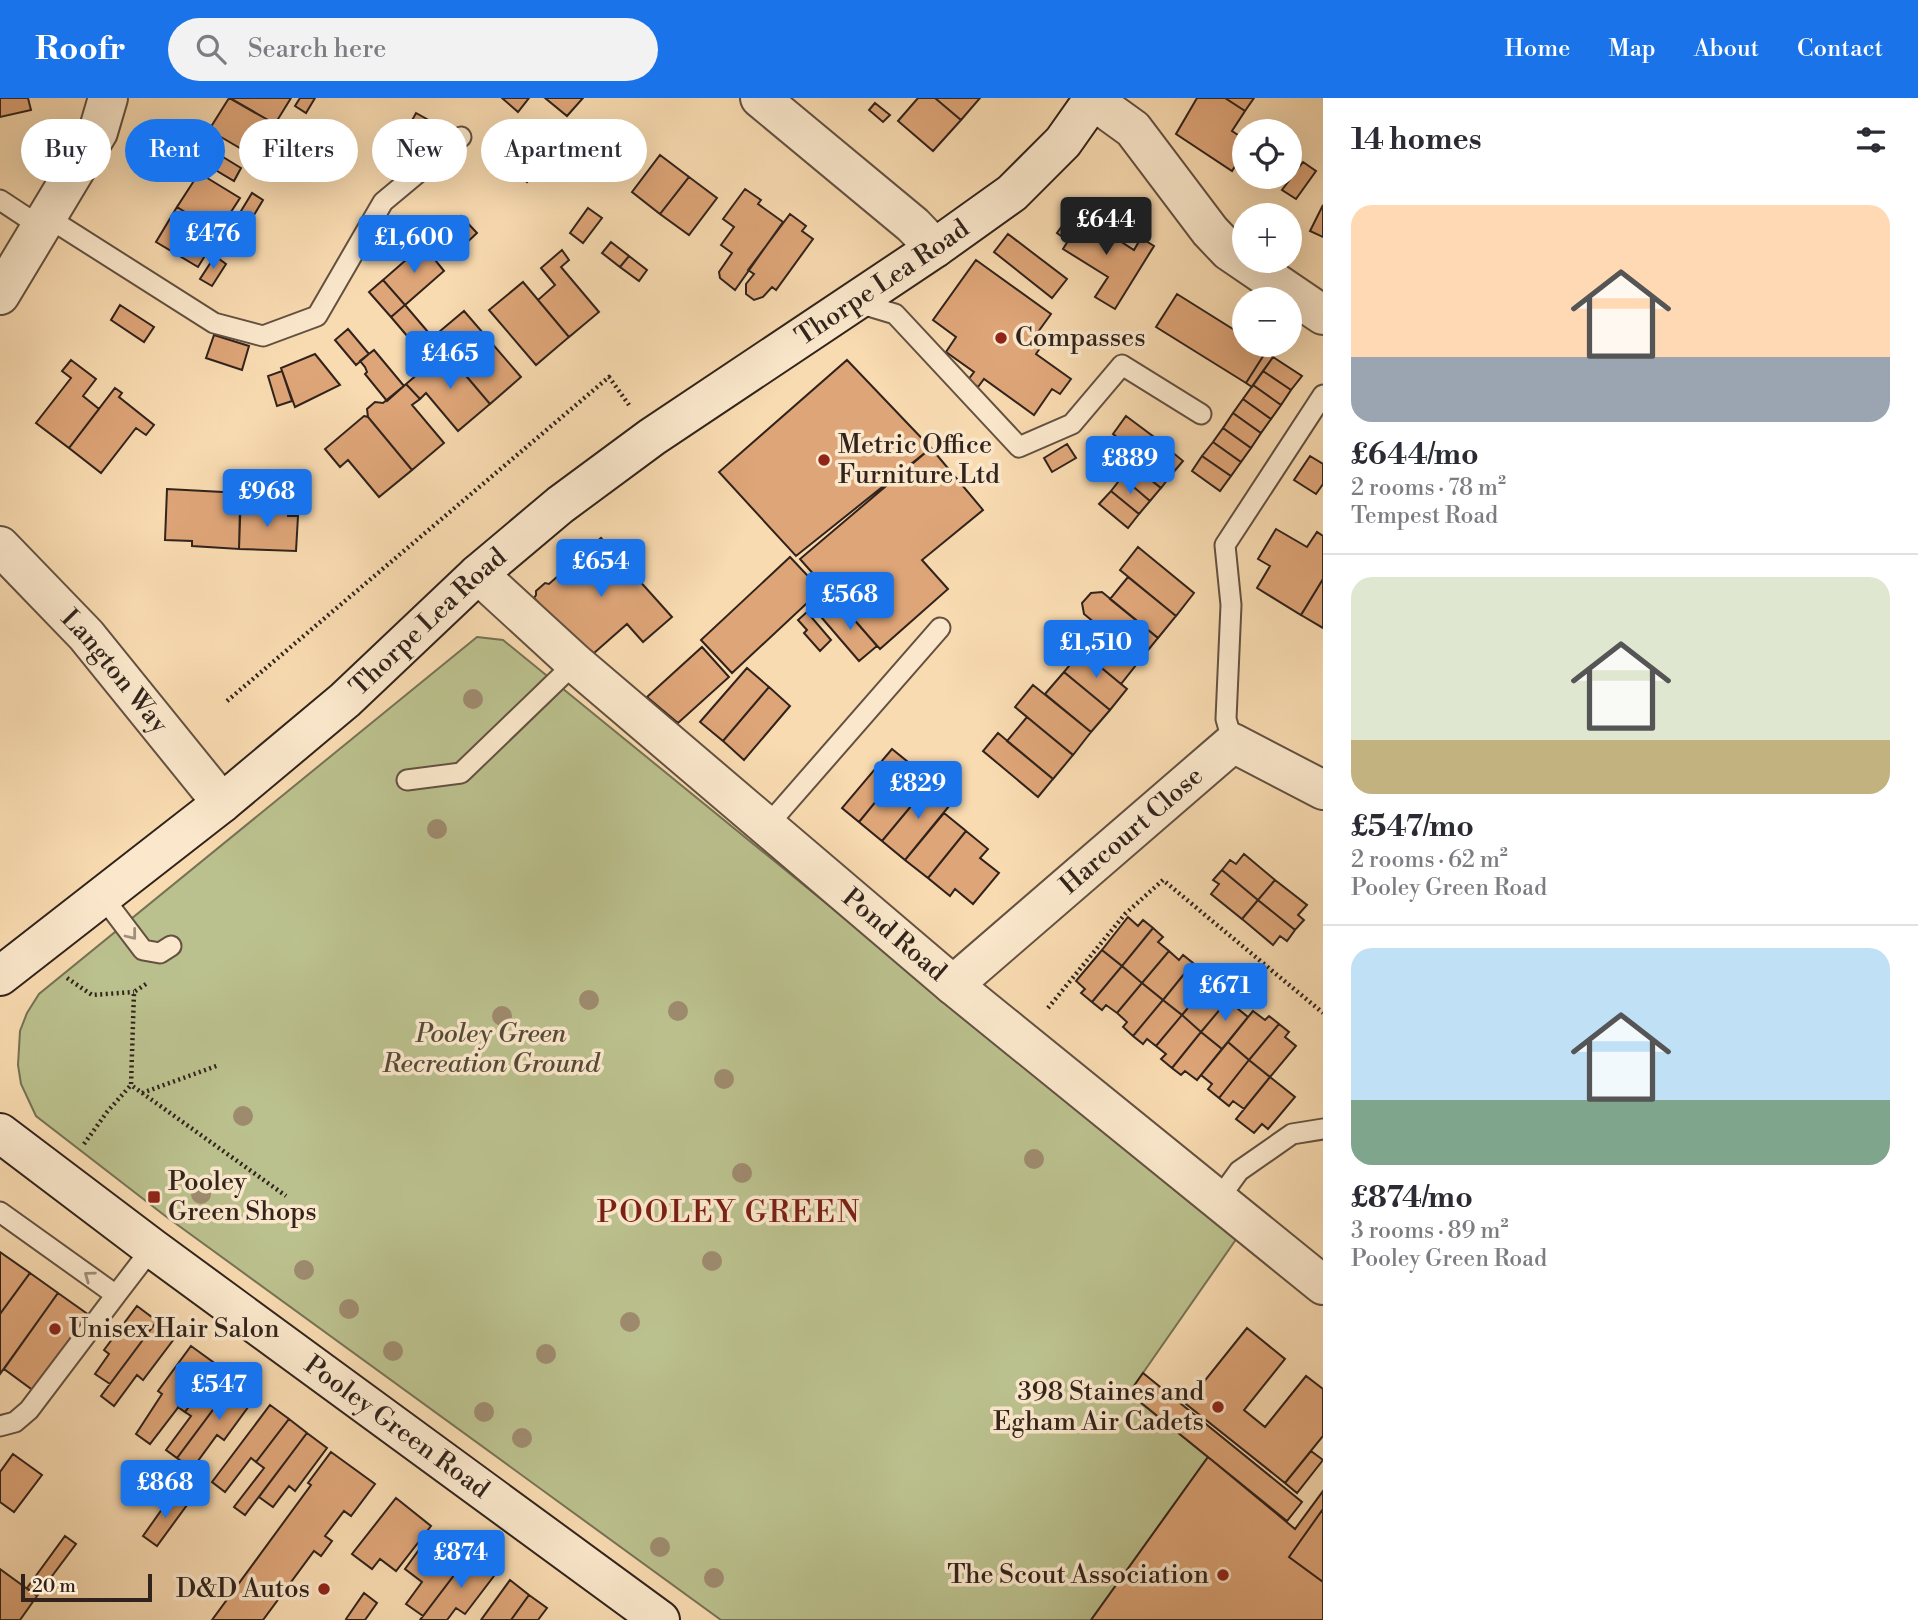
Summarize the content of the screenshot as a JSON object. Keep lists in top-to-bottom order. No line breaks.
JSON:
{"streets":{"street":["Thorpe Lea Road","Langton Way","Harcourt Close","Pond Road","Pooley Green Road"]},"crossings":[["Thorpe Lea Road","Langton Way"],["Thorpe Lea Road","Pond Road"],["Harcourt Close","Pond Road"]],"districts":["POOLEY GREEN"],"parks":["Pooley Green Recreation Ground"],"places":{"other":["Compasses","Metric Office Furniture Ltd","Unisex Hair Salon","398 Staines and Egham Air Cadets","The Scout Association","D&D Autos"],"transit":["Pooley Green Shops"]},"scale_bar":"20 m","page":{"header":"Roofr","search":"Search here","nav":["Home","Map","About","Contact"],"heading":"14 homes","map_buttons":["+","−"],"chip":["Buy","Rent","Filters","New","Apartment"],"list":[{"name":"£644/mo","note":"2 rooms · 78 m² · Tempest Road"},{"name":"£547/mo","note":"2 rooms · 62 m² · Pooley Green Road"},{"name":"£874/mo","note":"3 rooms · 89 m² · Pooley Green Road"}],"price":["£644","£476","£1,600","£465","£889","£968","£654","£568","£1,510","£829","£671","£547","£868","£874"],"scale":"20 m"}}
